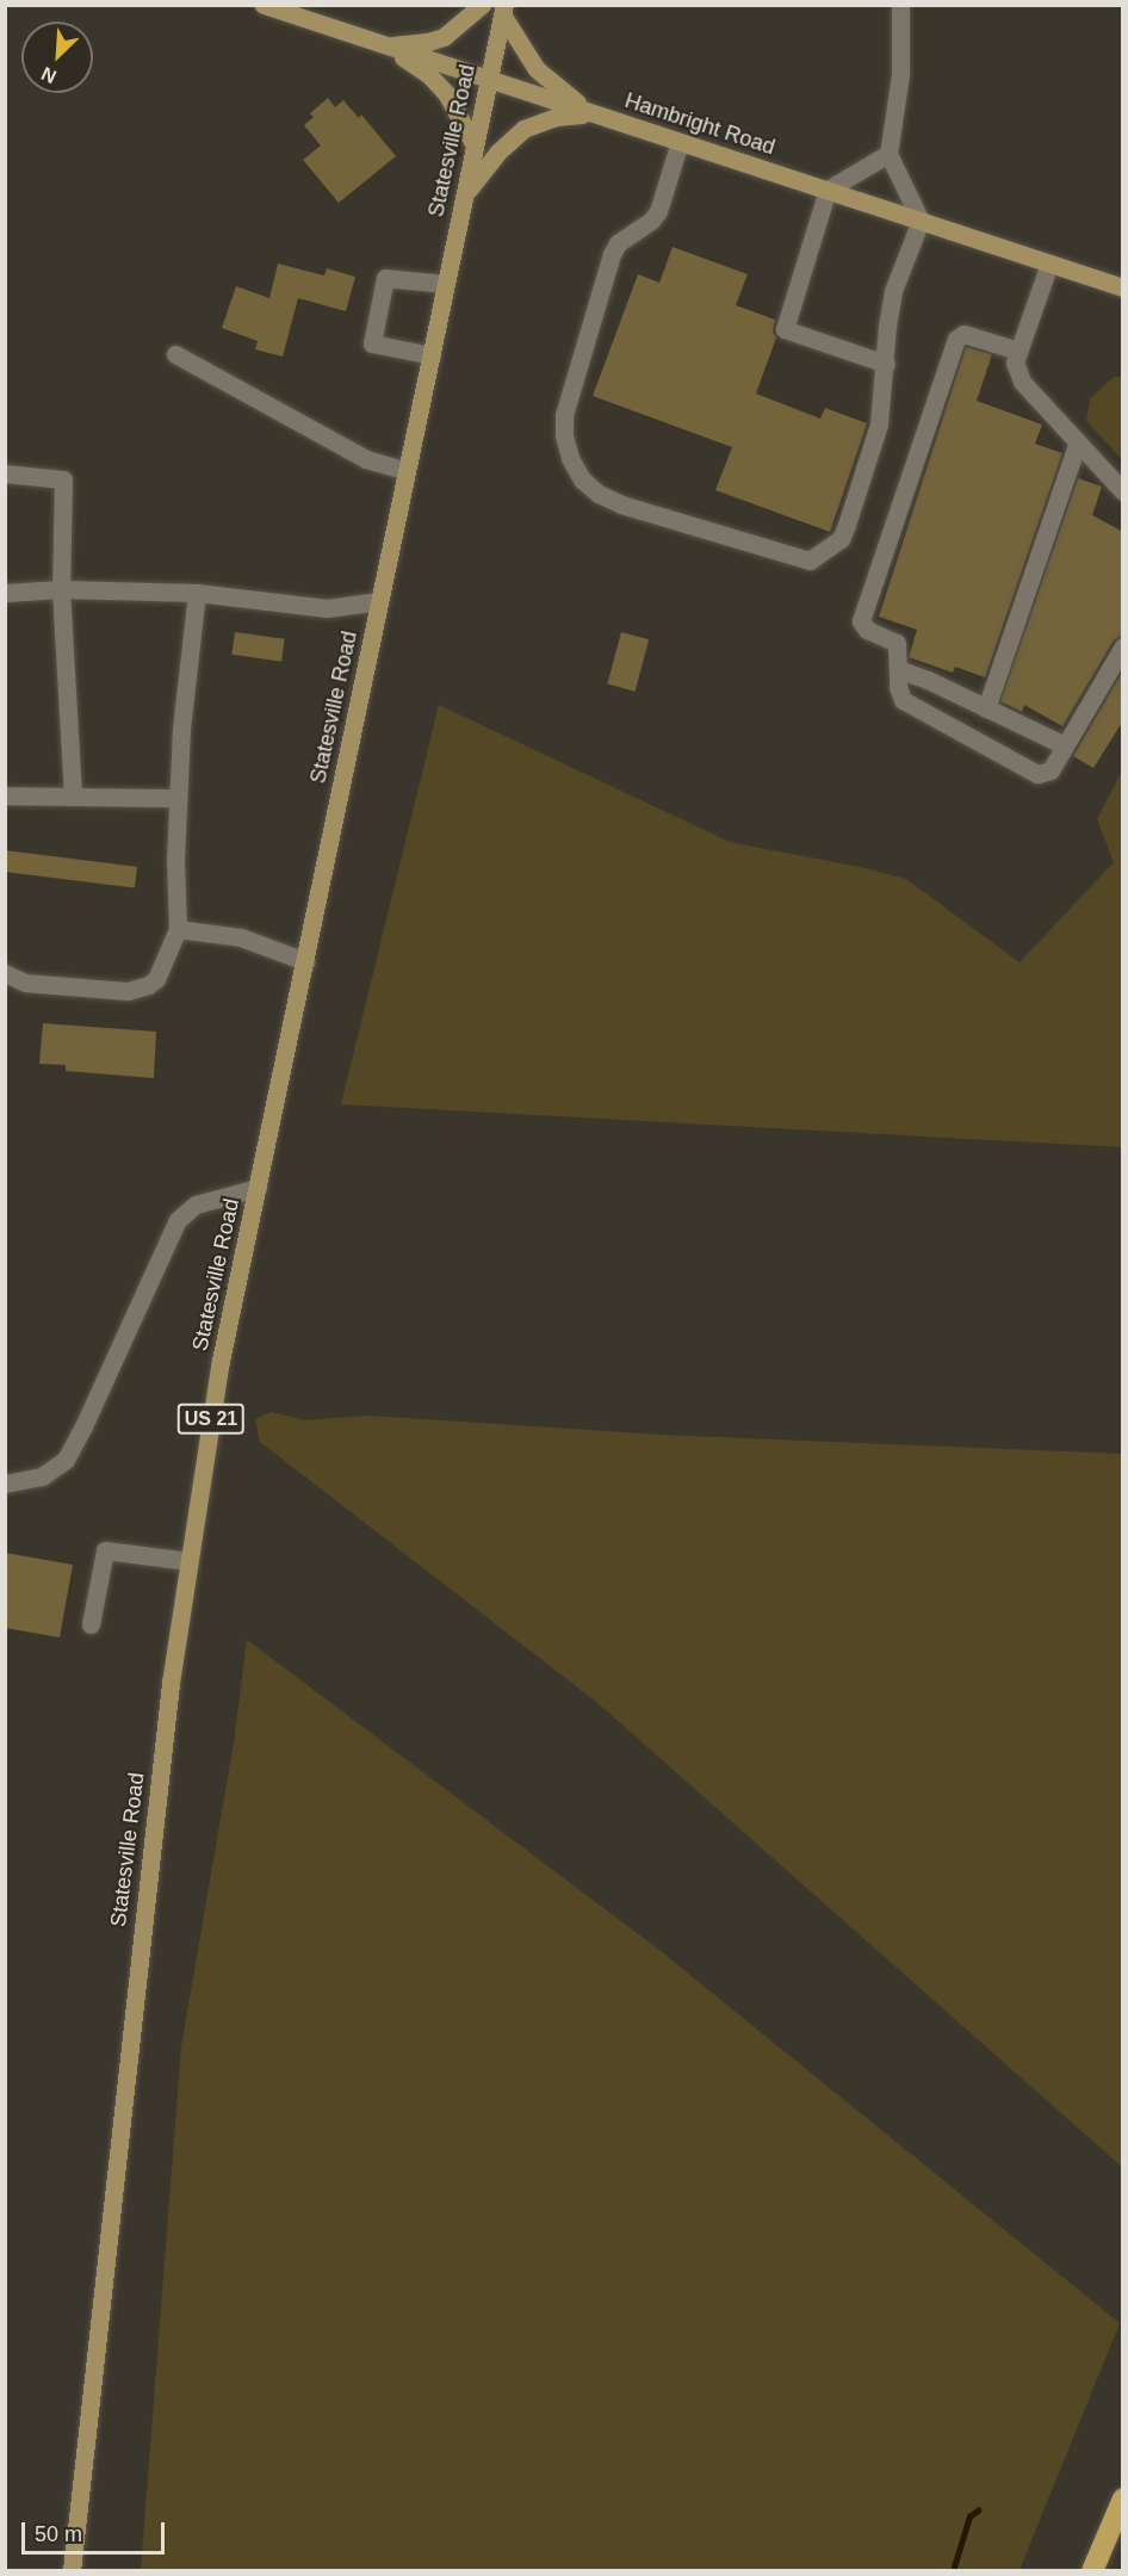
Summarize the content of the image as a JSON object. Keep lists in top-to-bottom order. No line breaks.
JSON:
{"streets":{"main road":["Hambright Road","Statesville Road","US 21"]},"crossings":[["Hambright Road","Statesville Road"]],"scale_bar":"50 m","north":"bottom left"}
